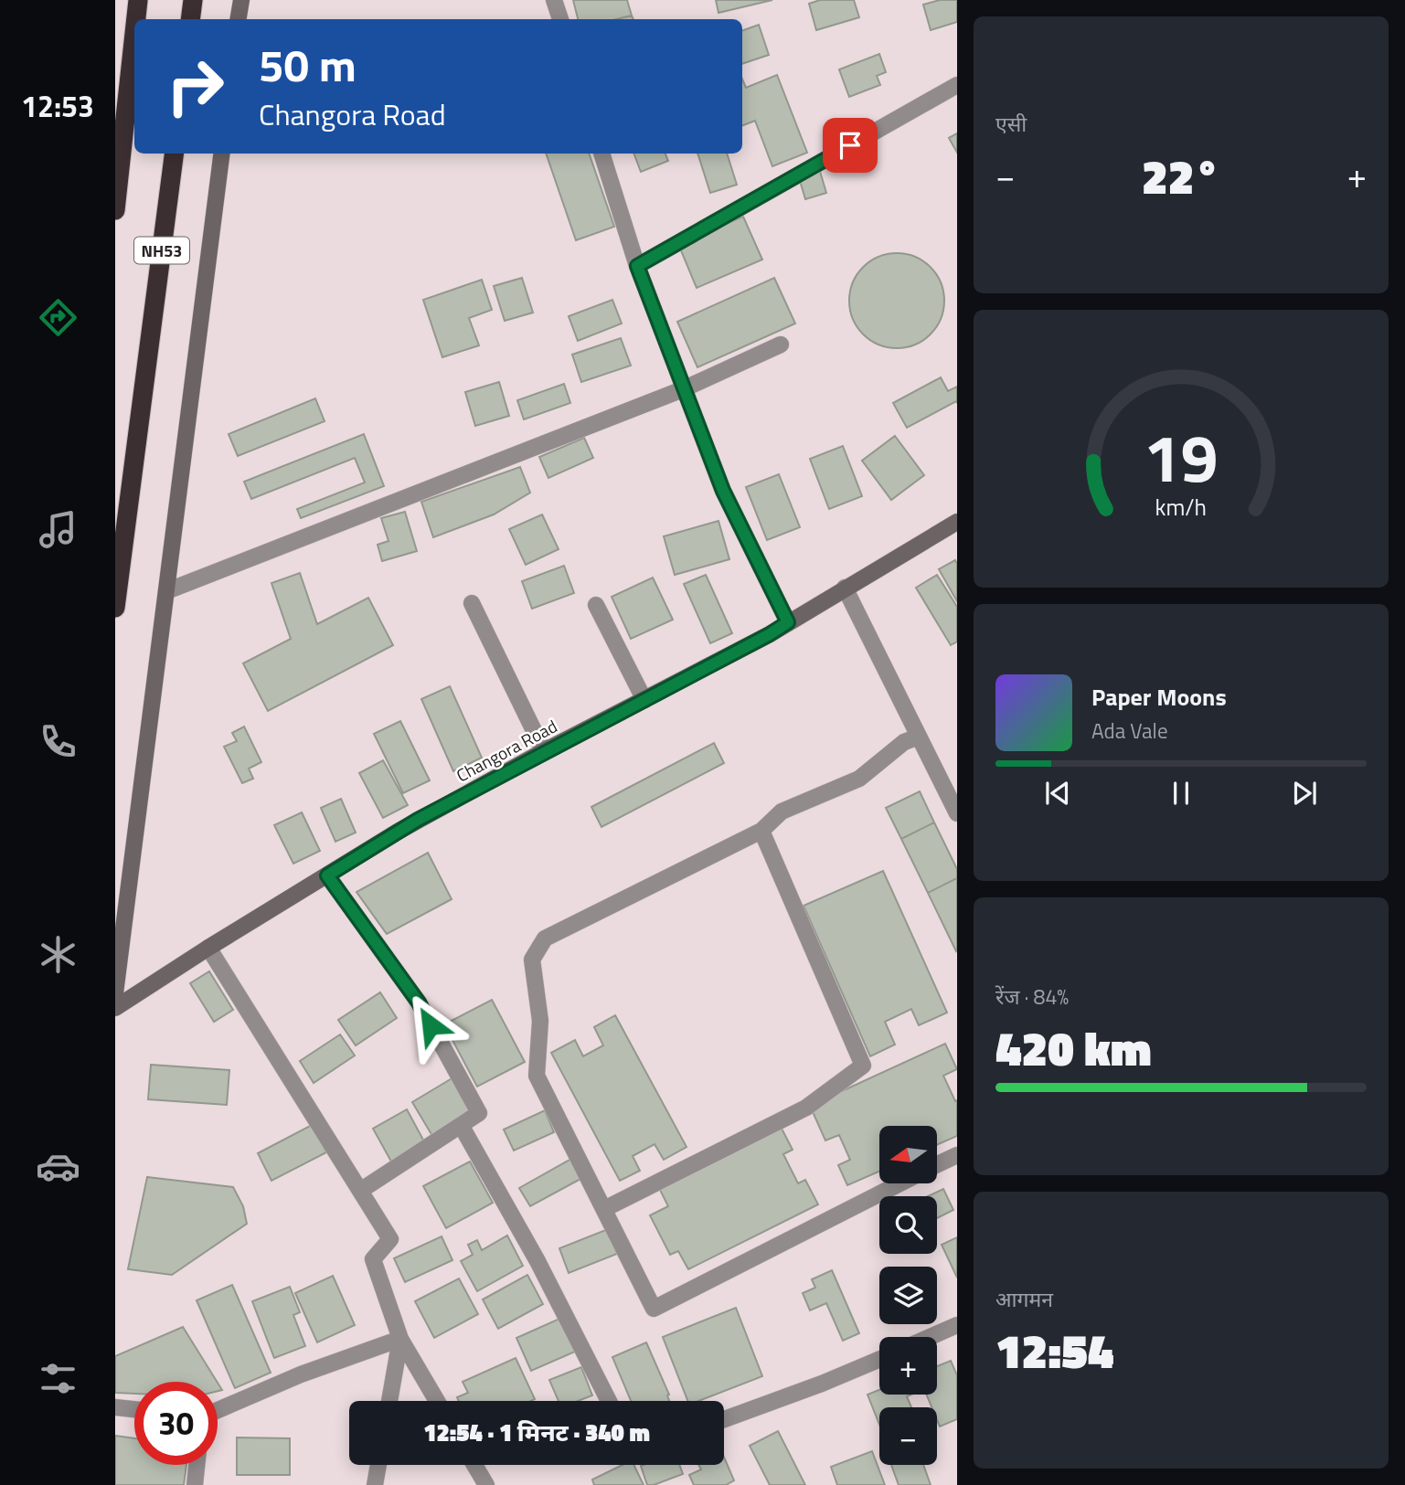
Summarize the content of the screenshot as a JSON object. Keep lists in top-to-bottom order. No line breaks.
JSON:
{"streets":{"highway":["NH53"],"street":["Changora Road"]},"north":"left","page":{"tabs":"12:53","tile":["एसी",["रेंज · 84%","420 km"],["आगमन","12:54"]],"turn":["50 m","Changora Road"],"heat":["−","22°","+"],"song":["Paper Moons","Ada Vale"],"map_buttons":["+","−"],"limit":"30","trip":"12:54 · 1 मिनट · 340 m","gauge":["19","km/h"]}}
